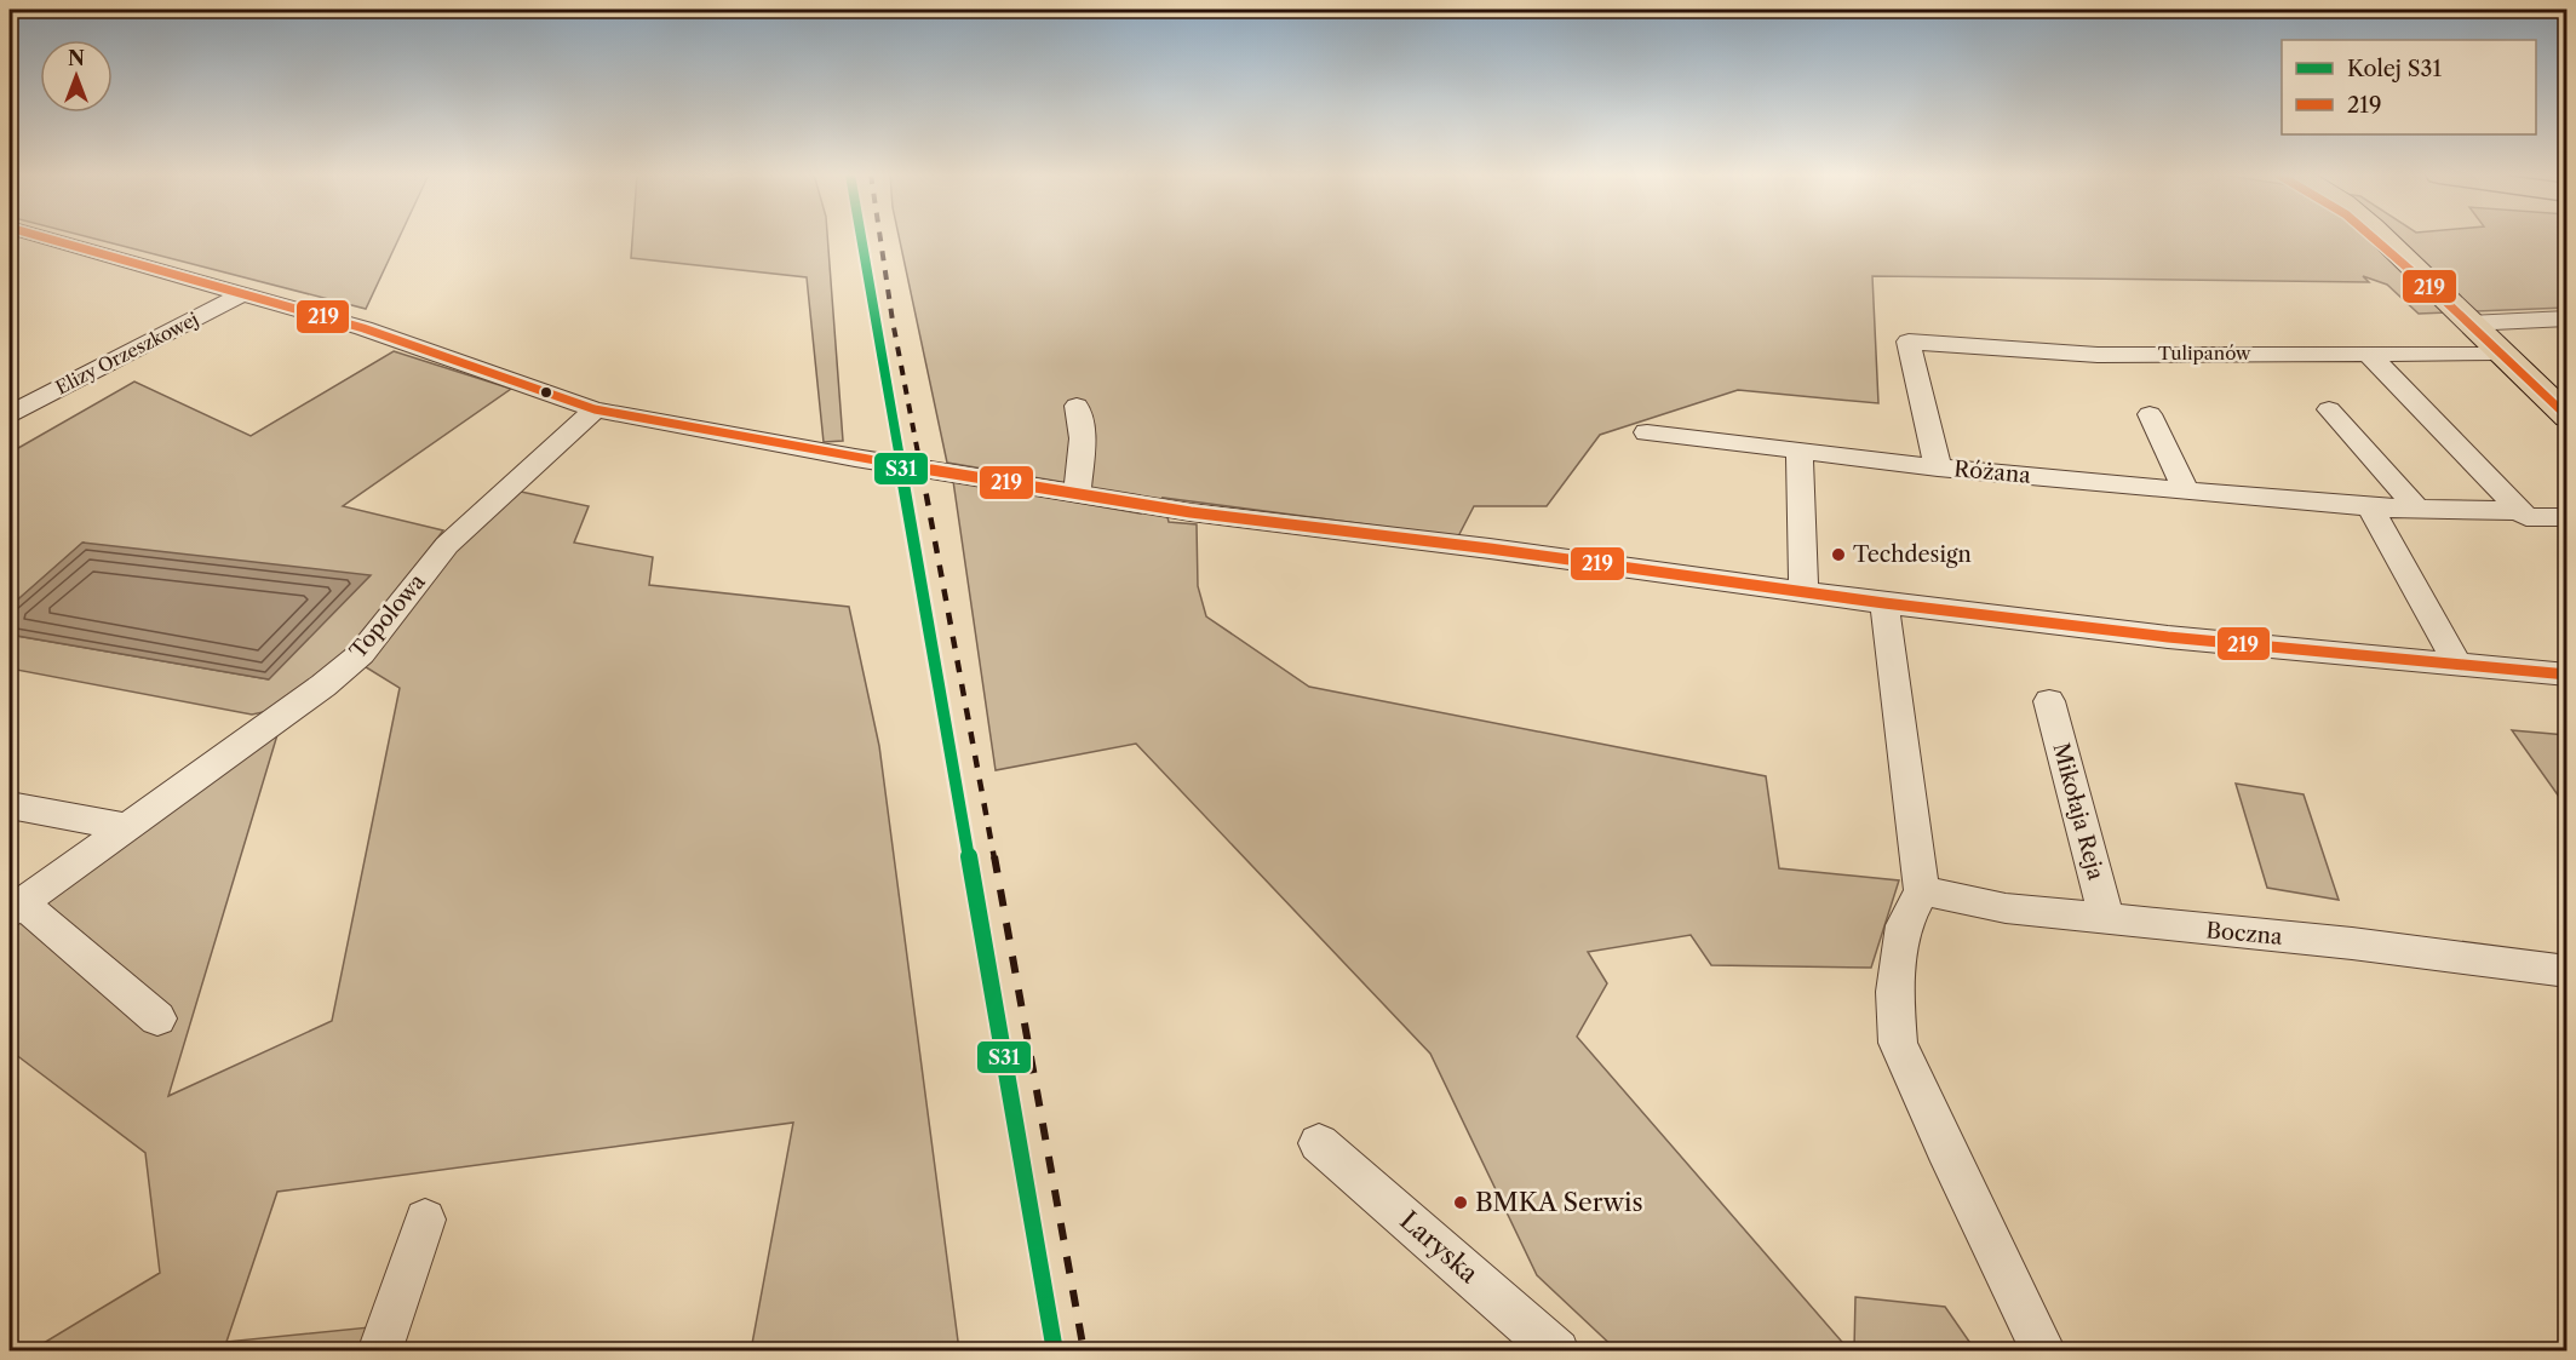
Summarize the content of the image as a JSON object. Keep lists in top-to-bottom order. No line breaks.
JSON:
{"streets":{"street":["Elizy Orzeszkowej","Tulipanów","Różana","Topolowa","Mikołaja Reja","Boczna","Laryska"]},"crossings":[["Tulipanów","Różana"],["Mikołaja Reja","Boczna"]],"places":["Techdesign","BMKA Serwis"],"lines":["rail line S31","transit line 219"],"legend":["Kolej S31","219"],"north":"top"}
